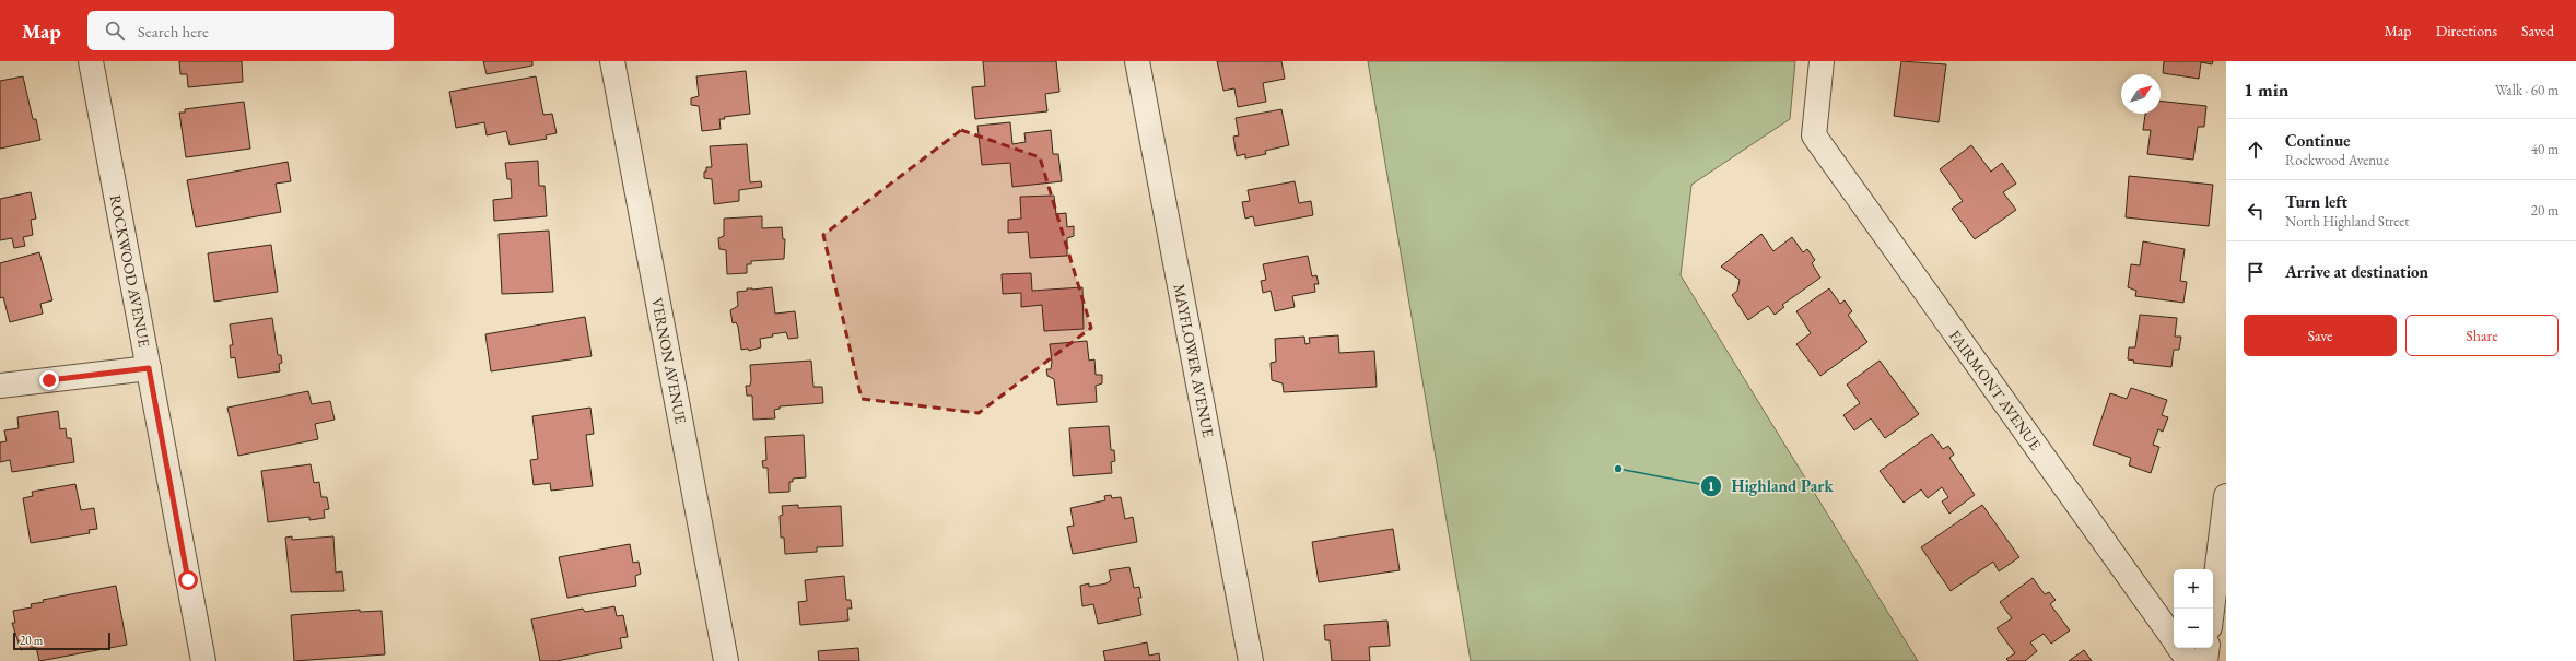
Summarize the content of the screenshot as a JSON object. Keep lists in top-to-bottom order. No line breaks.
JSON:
{"streets":{"street":["ROCKWOOD AVENUE","VERNON AVENUE","MAYFLOWER AVENUE","FAIRMONT AVENUE"]},"places":["Highland Park"],"scale_bar":"20 m","north":"top right","page":{"header":"Map","search":"Search here","nav":["Map","Directions","Saved"],"heading":["1 min","Walk · 60 m"],"list":[["Continue","Rockwood Avenue","40 m"],["Turn left","North Highland Street","20 m"],"Arrive at destination"],"buttons":["Save","Share"],"map_buttons":["+","−"],"scale":"20 m"}}
